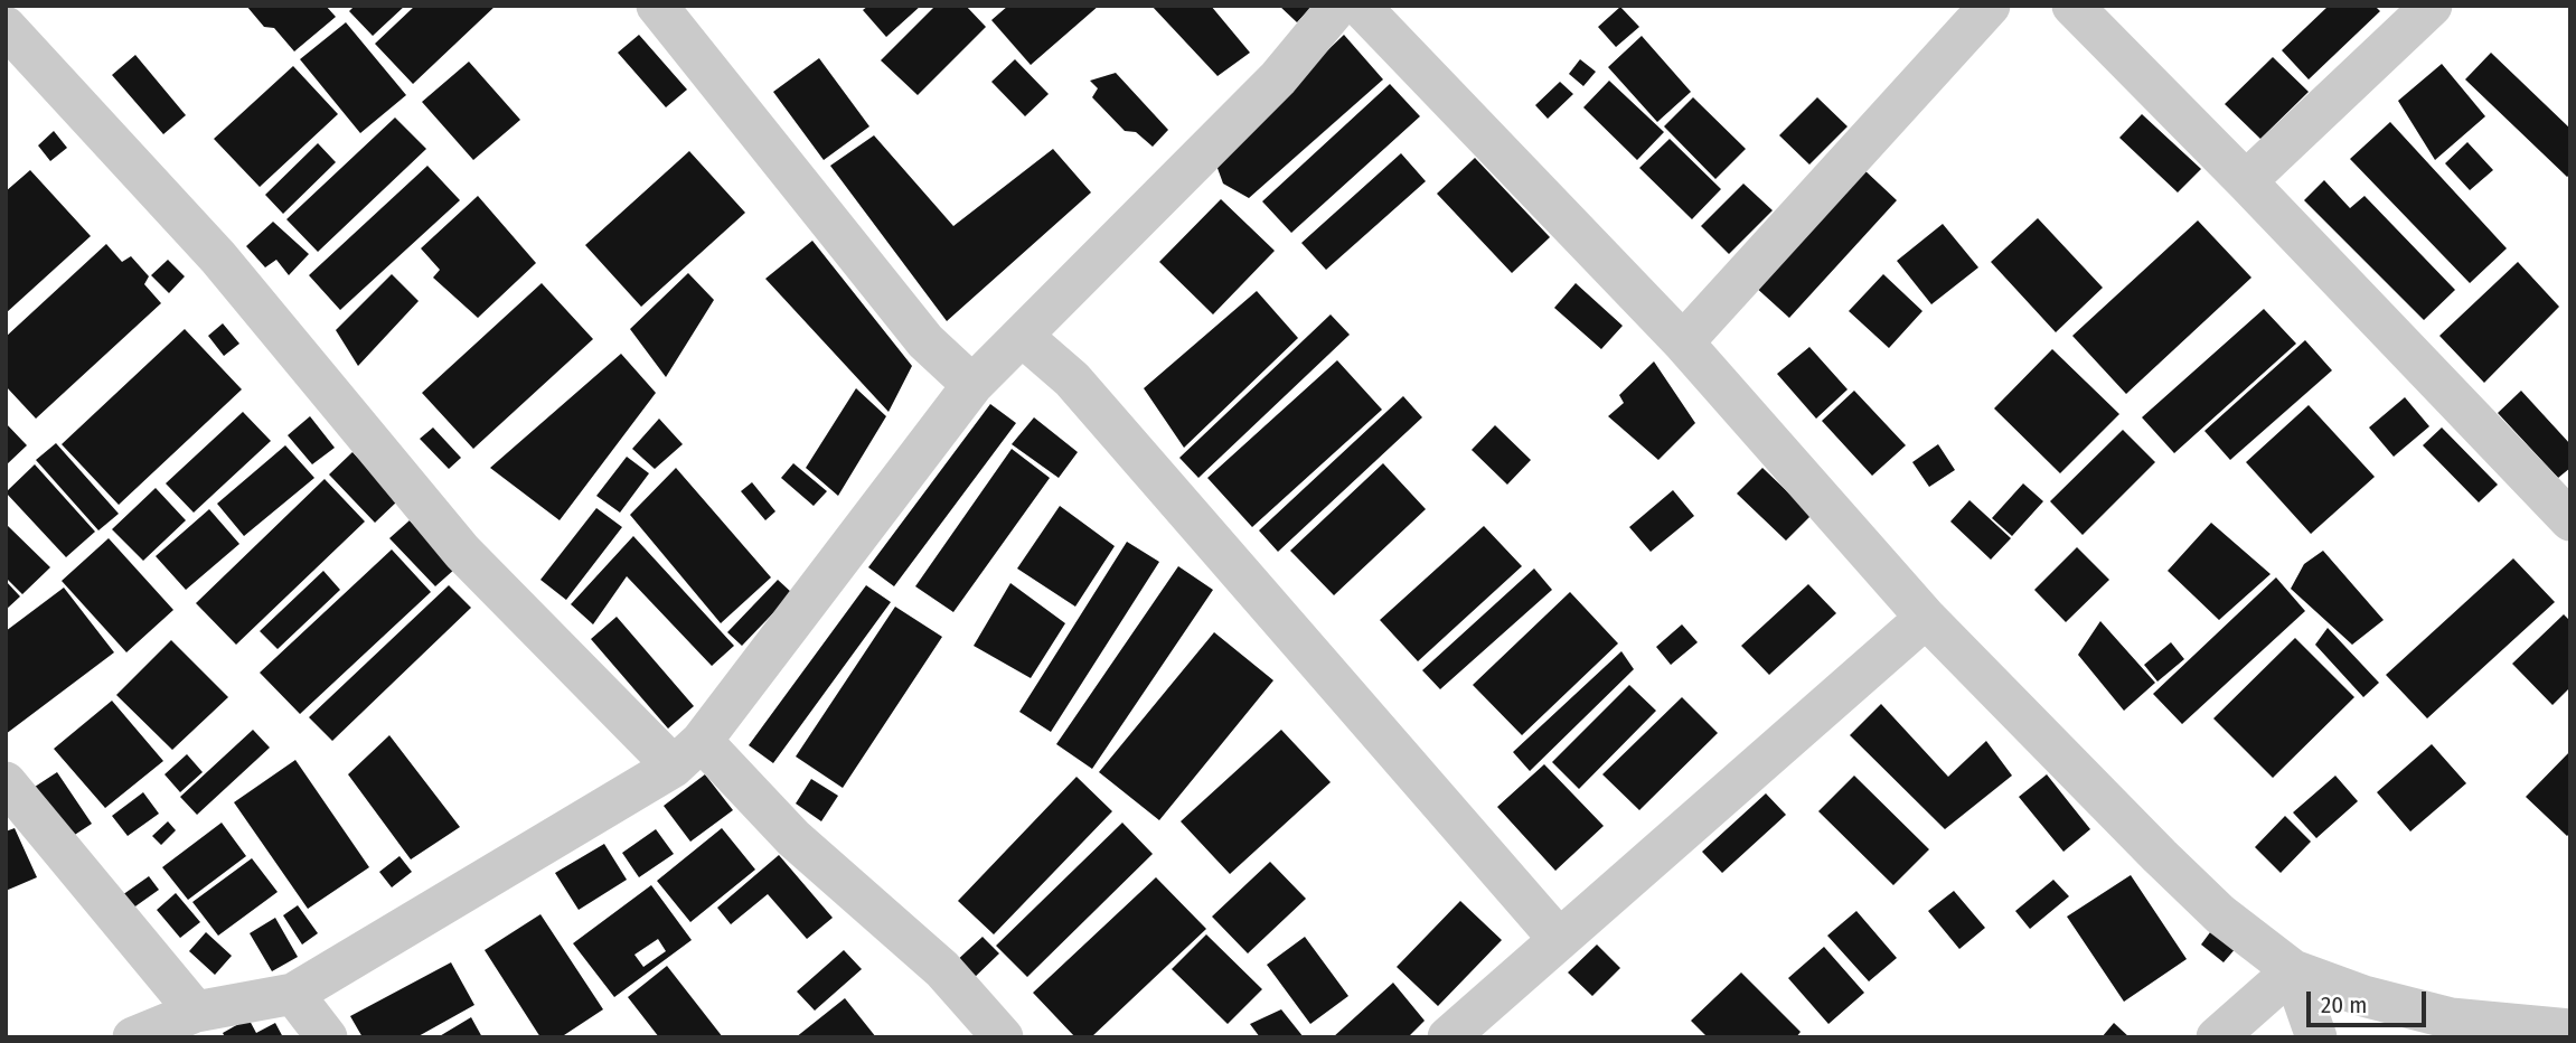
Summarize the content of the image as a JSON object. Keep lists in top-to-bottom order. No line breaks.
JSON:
{"scale_bar":"20 m"}
